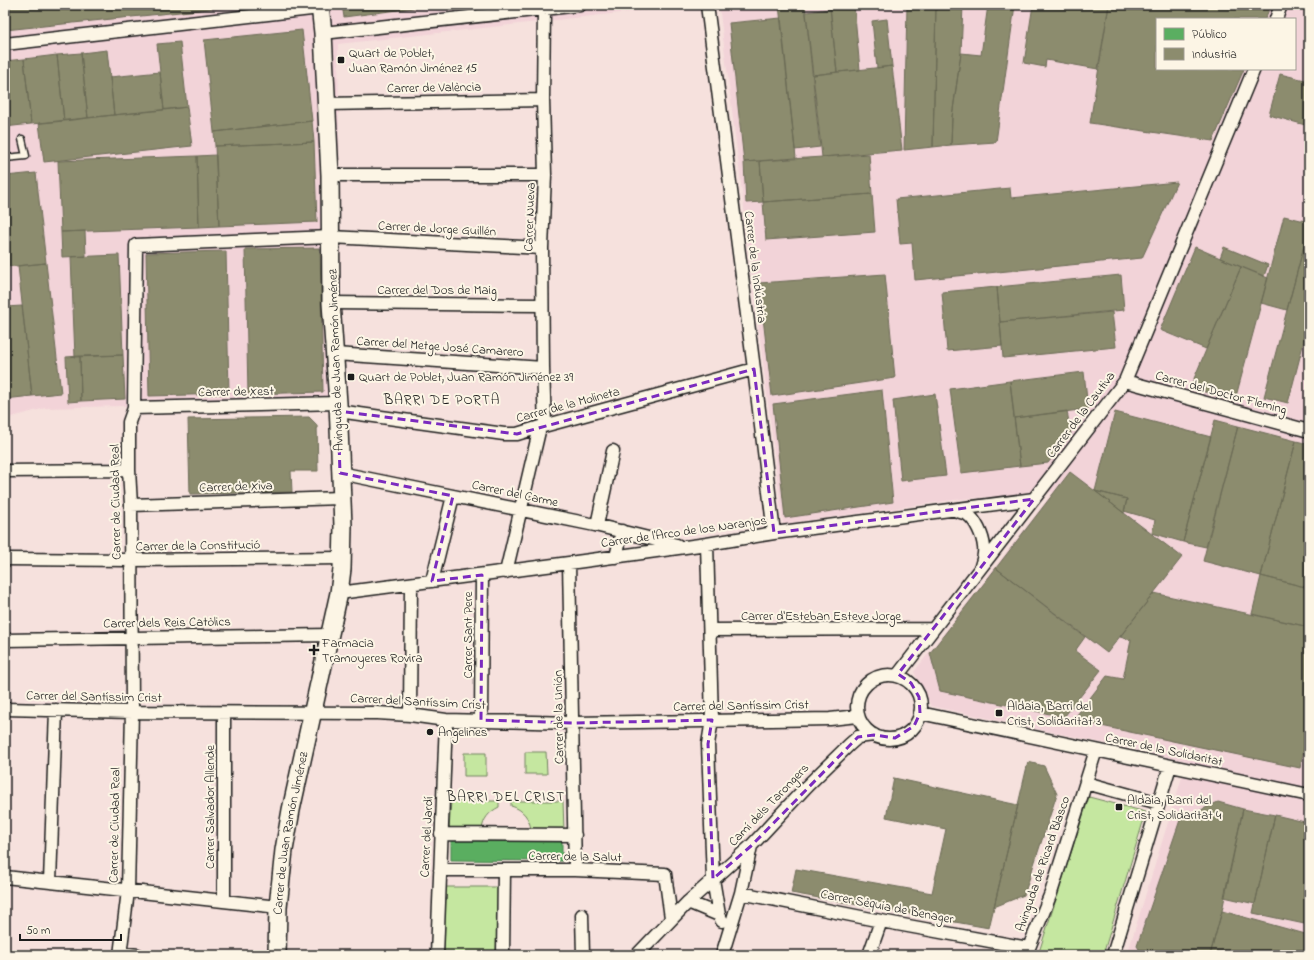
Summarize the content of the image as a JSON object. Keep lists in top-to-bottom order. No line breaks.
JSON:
{"streets":{"street":["Carrer de València","Carrer Nueva","Carrer de Jorge Guillén","Carrer de la Indústria","Carrer del Dos de Maig","Carrer del Metge José Camarero","Avinguda de Juan Ramón Jiménez","Carrer de Xest","Carrer del Doctor Fleming","Carrer de la Molineta","Carrer de la Cautiva","Carrer de Xiva","Carrer del Carme","Carrer de Ciudad Real","Carrer de l'Arco de los Naranjos","Carrer de la Constitució","Carrer d'Esteban Esteve Jorge","Carrer dels Reis Catòlics","Carrer Sant Pere","Carrer del Santíssim Crist","Carrer de la Unión","Carrer de la Solidaritat","Camí dels Tarongers","Carrer Salvador Allende","Carrer de Juan Ramón Jiménez","Carrer del Jardí","Carrer de la Salut","Avinguda de Ricard Blasco","Carrer Sèquia de Benager"]},"crossings":[["Carrer de València","Carrer Nueva"],["Carrer de València","Avinguda de Juan Ramón Jiménez"],["Carrer Nueva","Carrer de Jorge Guillén"],["Carrer Nueva","Carrer del Dos de Maig"],["Carrer Nueva","Carrer del Metge José Camarero"],["Carrer Nueva","Carrer de la Molineta"],["Carrer Nueva","Carrer del Carme"],["Carrer Nueva","Carrer de l'Arco de los Naranjos"],["Carrer de Jorge Guillén","Avinguda de Juan Ramón Jiménez"],["Carrer de Jorge Guillén","Carrer de Ciudad Real"],["Carrer de la Indústria","Carrer de la Molineta"],["Carrer de la Indústria","Carrer de l'Arco de los Naranjos"],["Carrer del Dos de Maig","Avinguda de Juan Ramón Jiménez"],["Carrer del Metge José Camarero","Avinguda de Juan Ramón Jiménez"],["Avinguda de Juan Ramón Jiménez","Carrer de Xest"],["Avinguda de Juan Ramón Jiménez","Carrer de la Molineta"],["Avinguda de Juan Ramón Jiménez","Carrer de Xiva"],["Avinguda de Juan Ramón Jiménez","Carrer del Carme"],["Avinguda de Juan Ramón Jiménez","Carrer de Ciudad Real"],["Avinguda de Juan Ramón Jiménez","Carrer de l'Arco de los Naranjos"],["Avinguda de Juan Ramón Jiménez","Carrer de la Constitució"],["Avinguda de Juan Ramón Jiménez","Carrer dels Reis Catòlics"],["Avinguda de Juan Ramón Jiménez","Carrer del Santíssim Crist"],["Avinguda de Juan Ramón Jiménez","Carrer de Juan Ramón Jiménez"],["Carrer de Xest","Carrer de la Molineta"],["Carrer de Xest","Carrer de Ciudad Real"],["Carrer del Doctor Fleming","Carrer de la Cautiva"],["Carrer de la Cautiva","Carrer de l'Arco de los Naranjos"],["Carrer de la Cautiva","Carrer d'Esteban Esteve Jorge"],["Carrer de la Cautiva","Carrer del Santíssim Crist"],["Carrer de la Cautiva","Carrer de la Solidaritat"],["Carrer de la Cautiva","Camí dels Tarongers"],["Carrer de Xiva","Carrer de Ciudad Real"],["Carrer del Carme","Carrer de l'Arco de los Naranjos"],["Carrer de Ciudad Real","Carrer de la Constitució"],["Carrer de Ciudad Real","Carrer dels Reis Catòlics"],["Carrer de Ciudad Real","Carrer del Santíssim Crist"],["Carrer de l'Arco de los Naranjos","Carrer Sant Pere"],["Carrer de l'Arco de los Naranjos","Carrer de la Unión"],["Carrer Sant Pere","Carrer del Santíssim Crist"],["Carrer del Santíssim Crist","Carrer de la Unión"],["Carrer del Santíssim Crist","Carrer de la Solidaritat"],["Carrer del Santíssim Crist","Camí dels Tarongers"],["Carrer del Santíssim Crist","Carrer Salvador Allende"],["Carrer del Santíssim Crist","Carrer de Juan Ramón Jiménez"],["Carrer del Santíssim Crist","Carrer del Jardí"],["Carrer de la Unión","Carrer de la Salut"],["Carrer de la Solidaritat","Camí dels Tarongers"],["Carrer de la Solidaritat","Avinguda de Ricard Blasco"],["Camí dels Tarongers","Carrer de la Salut"],["Carrer del Jardí","Carrer de la Salut"],["Avinguda de Ricard Blasco","Carrer Sèquia de Benager"]],"districts":["BARRI DE PORTA","BARRI DEL CRIST"],"places":{"transit":["Quart de Poblet, Juan Ramón Jiménez 15","Quart de Poblet, Juan Ramón Jiménez 39","Aldaia, Barri del Crist, Solidaritat 3","Aldaia, Barri del Crist, Solidaritat 4"],"health":["Farmacia Tramoyeres Rovira"],"other":["Angelines"]},"legend":["Público","Industria"],"scale_bar":"50 m"}
